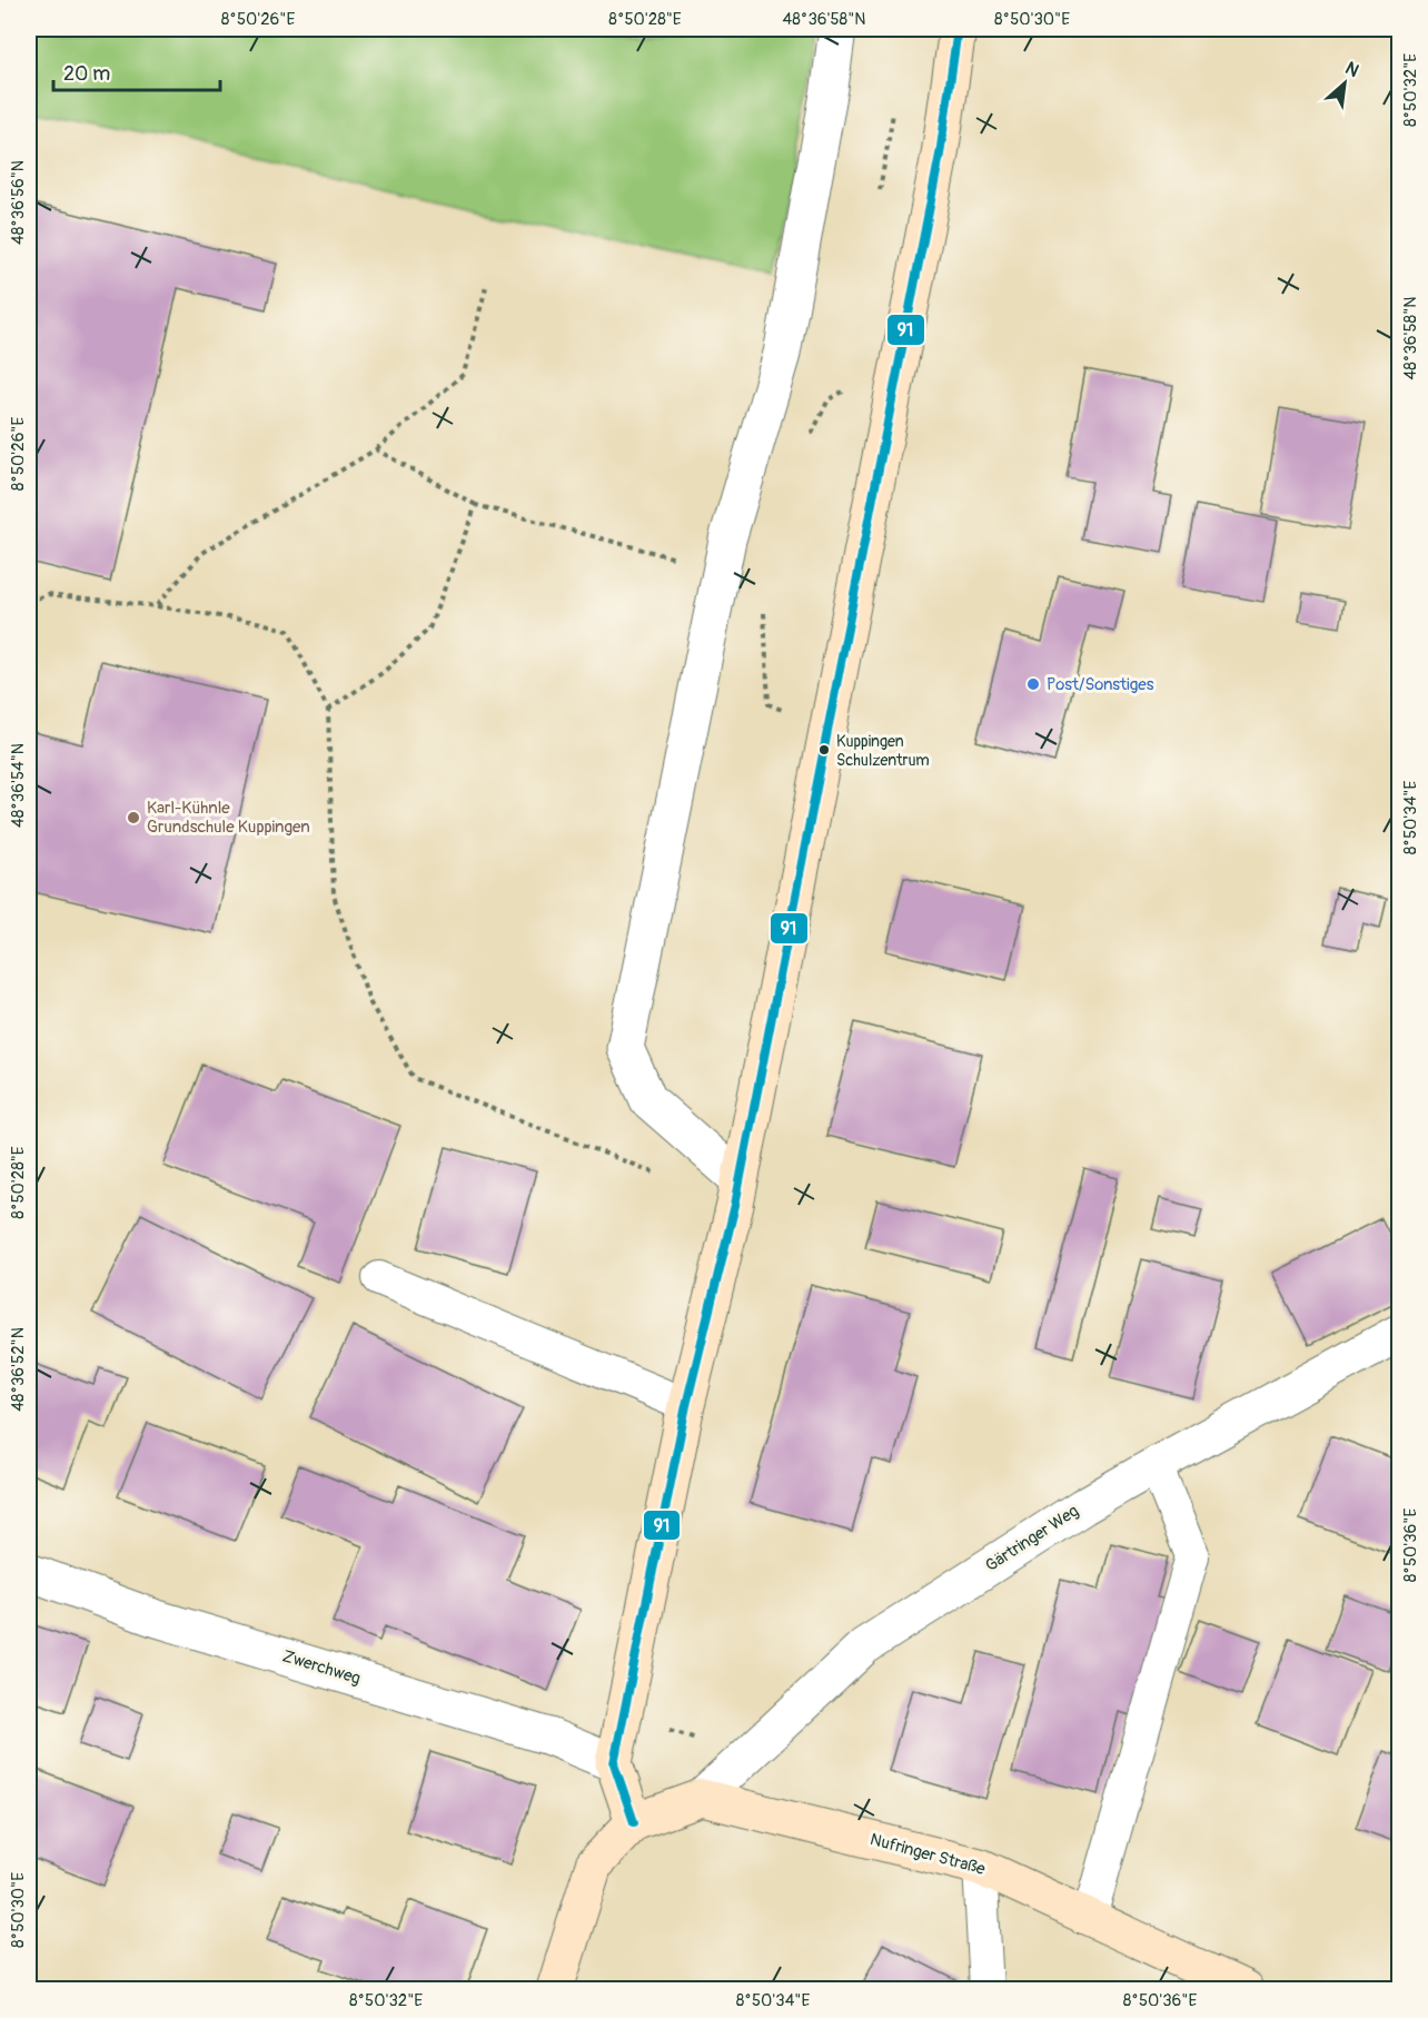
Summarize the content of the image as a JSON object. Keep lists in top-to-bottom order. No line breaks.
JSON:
{"streets":{"main road":["Nufringer Straße"],"street":["Gärtringer Weg","Zwerchweg"]},"crossings":[["Gärtringer Weg","Nufringer Straße"]],"places":["Post/Sonstiges","Kuppingen Schulzentrum","Karl-Kühnle Grundschule Kuppingen"],"lines":["transit line 91"],"scale_bar":"20 m","north":"top right","coordinates":["8°50'26\"E","8°50'28\"E","48°36'58\"N","8°50'30\"E","8°50'32\"E","48°36'56\"N","48°36'54\"N","8°50'34\"E","48°36'52\"N","8°50'36\"E"]}
